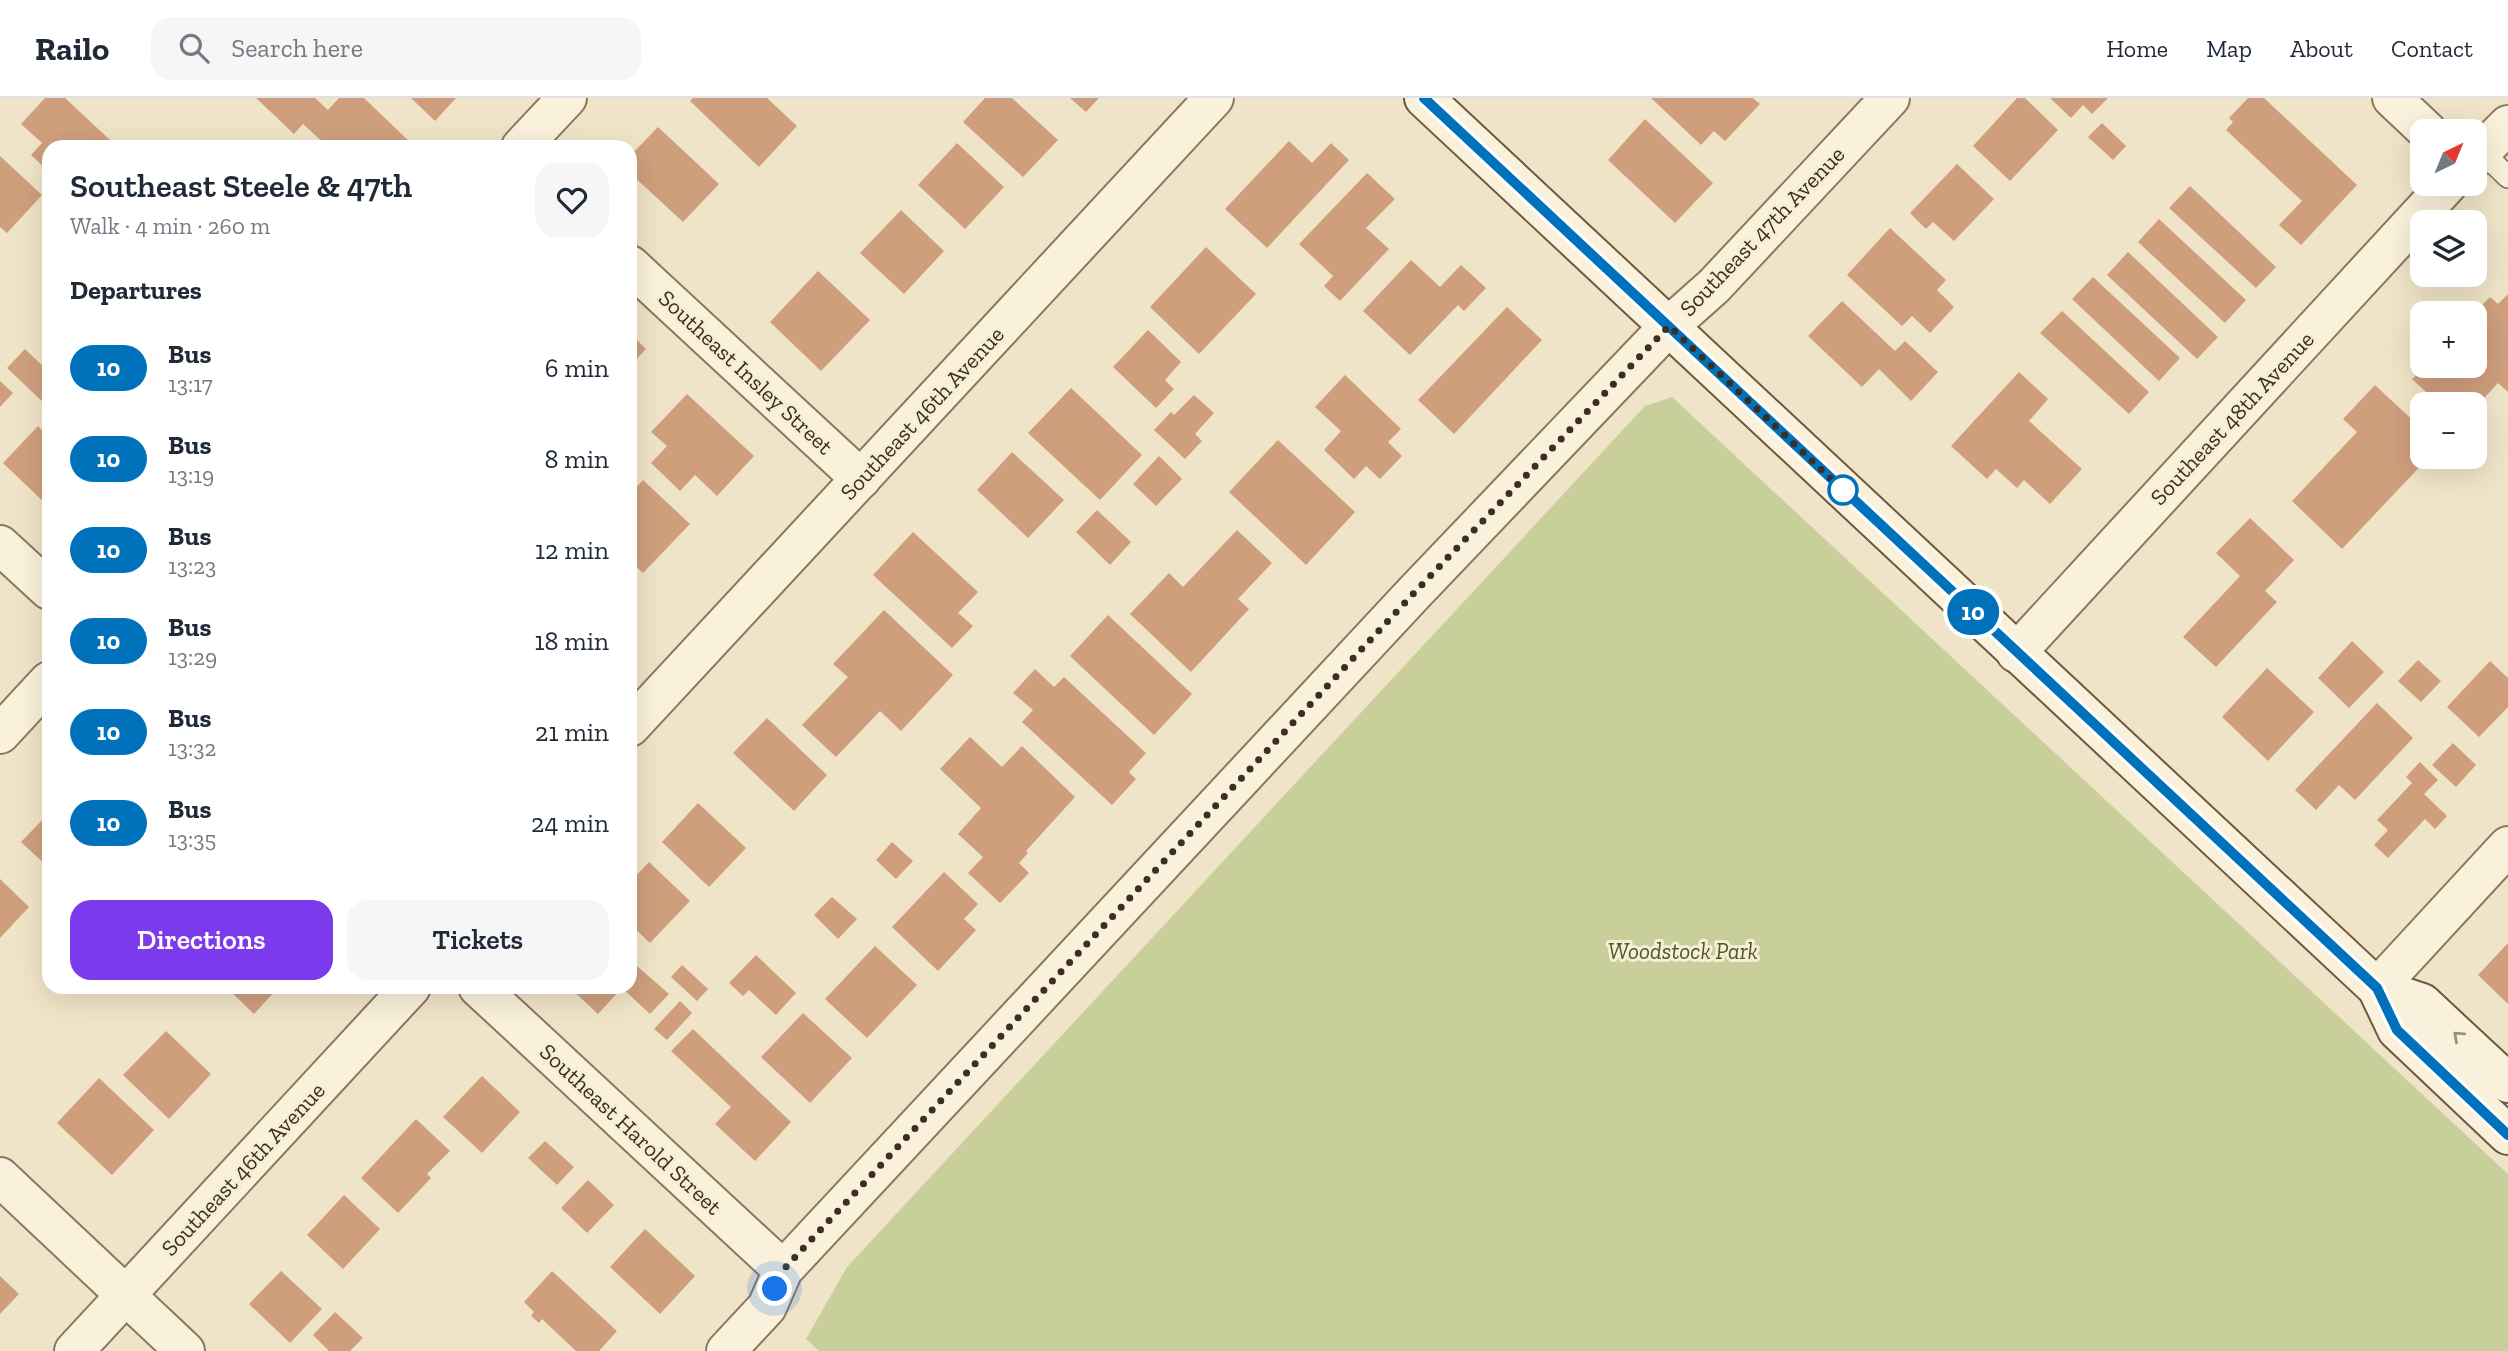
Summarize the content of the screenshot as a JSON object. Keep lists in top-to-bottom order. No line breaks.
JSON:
{"streets":{"street":["Southeast 47th Avenue","Southeast Insley Street","Southeast 46th Avenue","Southeast 48th Avenue","Southeast Harold Street"]},"crossings":[["Southeast 47th Avenue","Southeast Harold Street"],["Southeast Insley Street","Southeast 46th Avenue"]],"parks":["Woodstock Park"],"lines":["bus line 10"],"north":"top right","page":{"header":"Railo","search":"Search here","nav":["Home","Map","About","Contact"],"on_map":"10","map_buttons":["+","−"],"heading":[["Southeast Steele & 47th","Walk · 4 min · 260 m"],"Departures"],"list":[{"mark":"10","name":"Bus","note":"13:17","value":"6 min"},{"mark":"10","name":"Bus","note":"13:19","value":"8 min"},{"mark":"10","name":"Bus","note":"13:23","value":"12 min"},{"mark":"10","name":"Bus","note":"13:29","value":"18 min"},{"mark":"10","name":"Bus","note":"13:32","value":"21 min"},{"mark":"10","name":"Bus","note":"13:35","value":"24 min"}],"buttons":["Directions","Tickets"]}}
